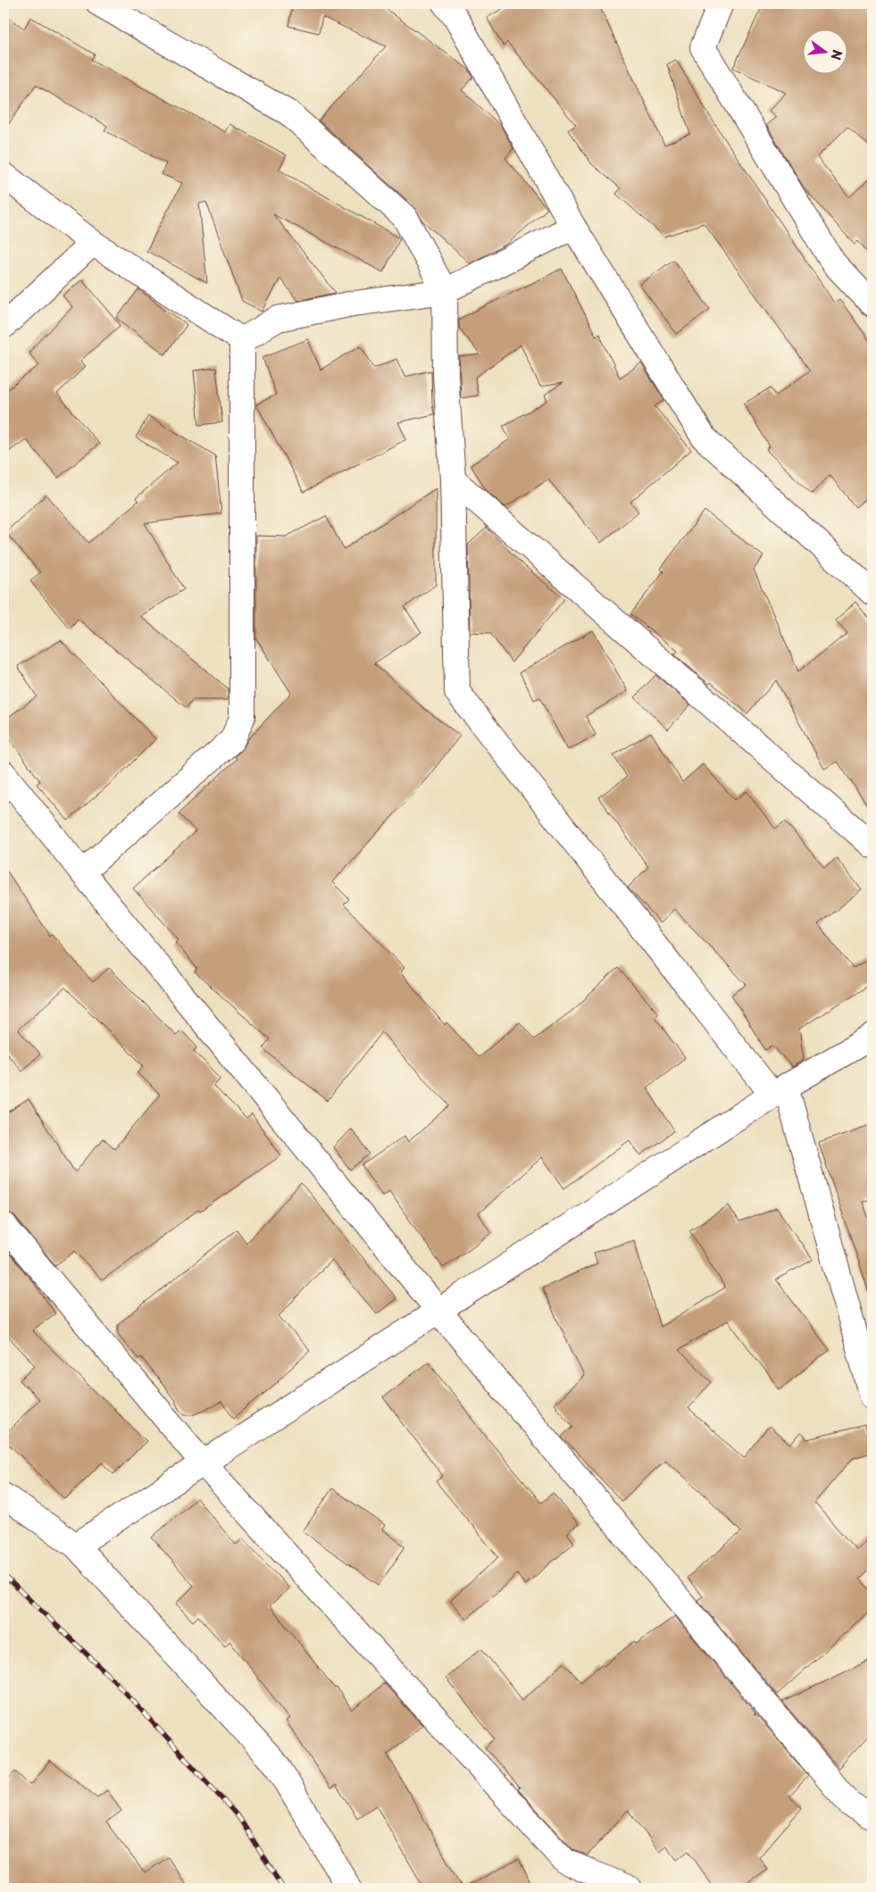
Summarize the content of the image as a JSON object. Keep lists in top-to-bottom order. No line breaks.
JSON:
{"north":"right"}
